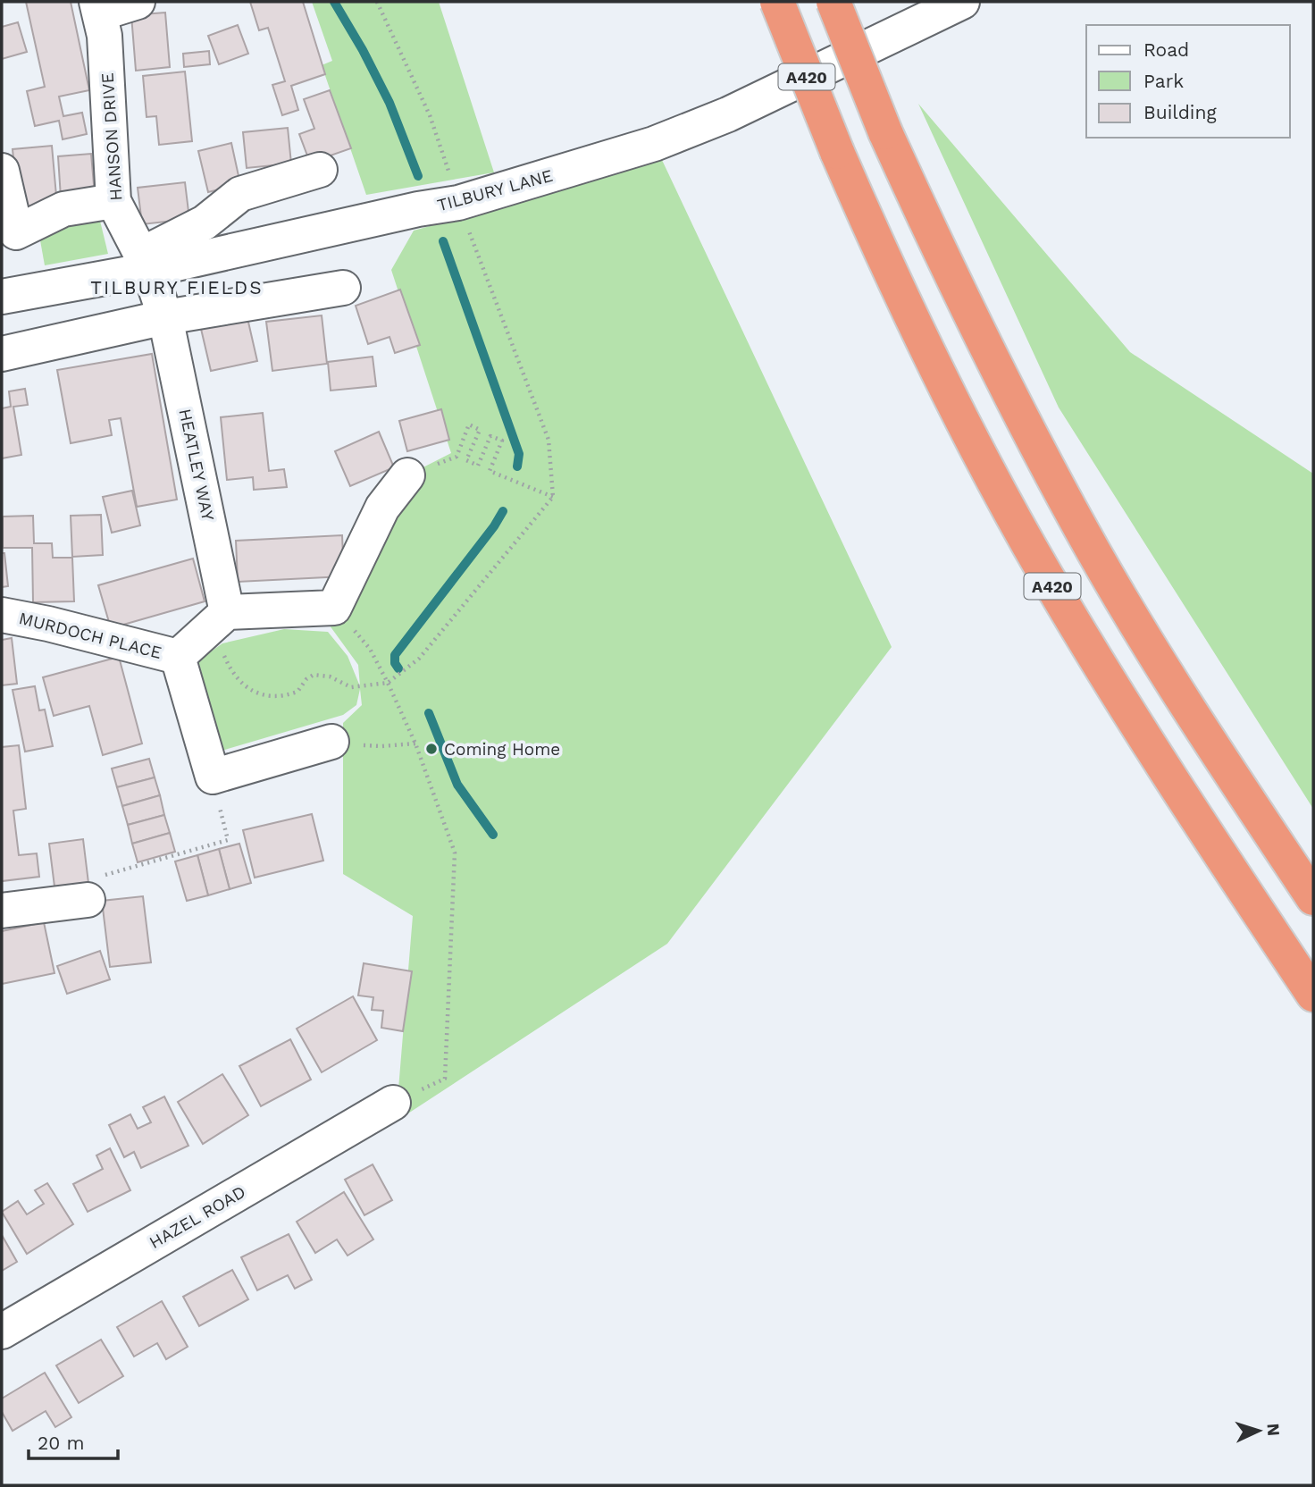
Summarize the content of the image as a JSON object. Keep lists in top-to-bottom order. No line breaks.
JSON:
{"streets":{"highway":["A420"],"street":["HANSON DRIVE","TILBURY LANE","HEATLEY WAY","MURDOCH PLACE","HAZEL ROAD"]},"crossings":[["HANSON DRIVE","TILBURY LANE"],["HANSON DRIVE","HEATLEY WAY"],["TILBURY LANE","HEATLEY WAY"]],"districts":["TILBURY FIELDS"],"places":["Coming Home"],"legend":["Road","Park","Building"],"scale_bar":"20 m","north":"right"}
